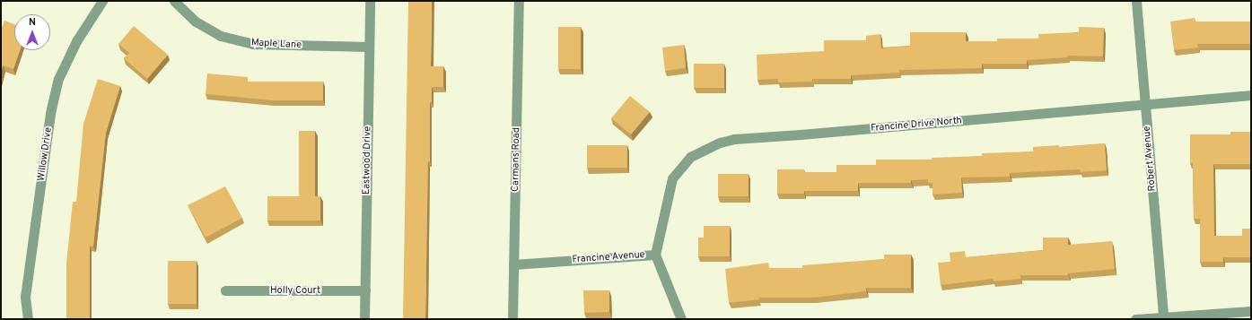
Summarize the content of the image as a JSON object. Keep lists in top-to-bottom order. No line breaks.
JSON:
{"streets":{"street":["Maple Lane","Francine Drive North","Willow Drive","Robert Avenue","Carmans Road","Eastwood Drive","Francine Avenue","Holly Court"]},"crossings":[["Maple Lane","Eastwood Drive"],["Francine Drive North","Robert Avenue"],["Francine Drive North","Francine Avenue"],["Carmans Road","Francine Avenue"],["Eastwood Drive","Holly Court"]],"north":"top"}
